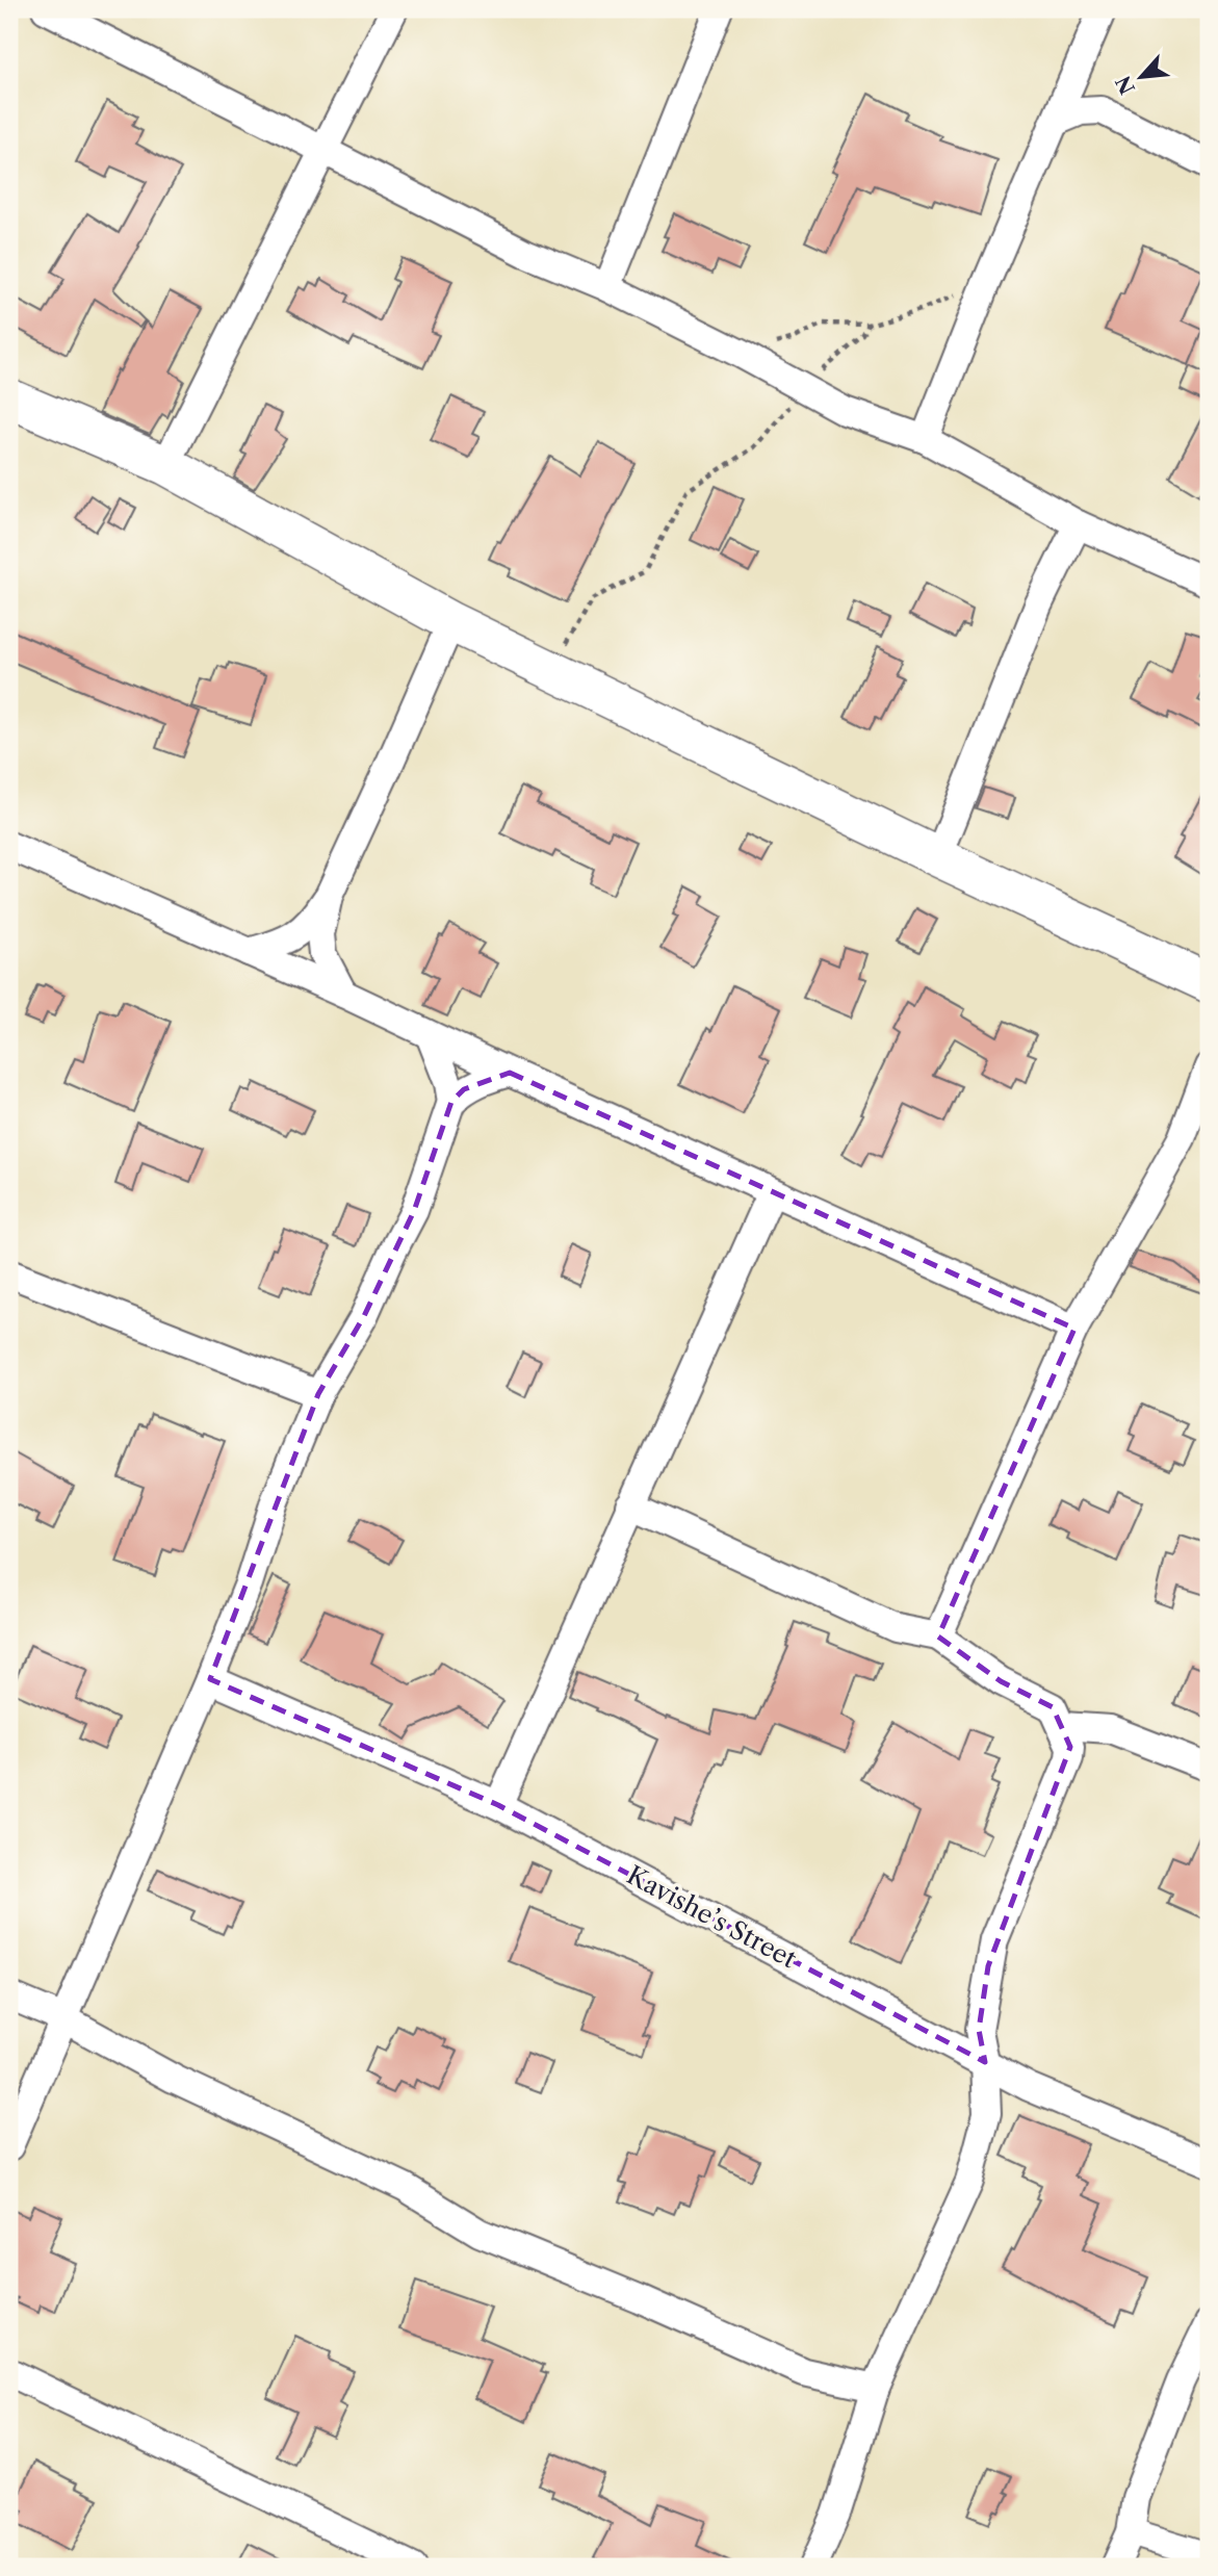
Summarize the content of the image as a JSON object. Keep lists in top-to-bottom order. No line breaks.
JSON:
{"streets":{"street":["Kavishe’s Street"]},"north":"bottom left"}
